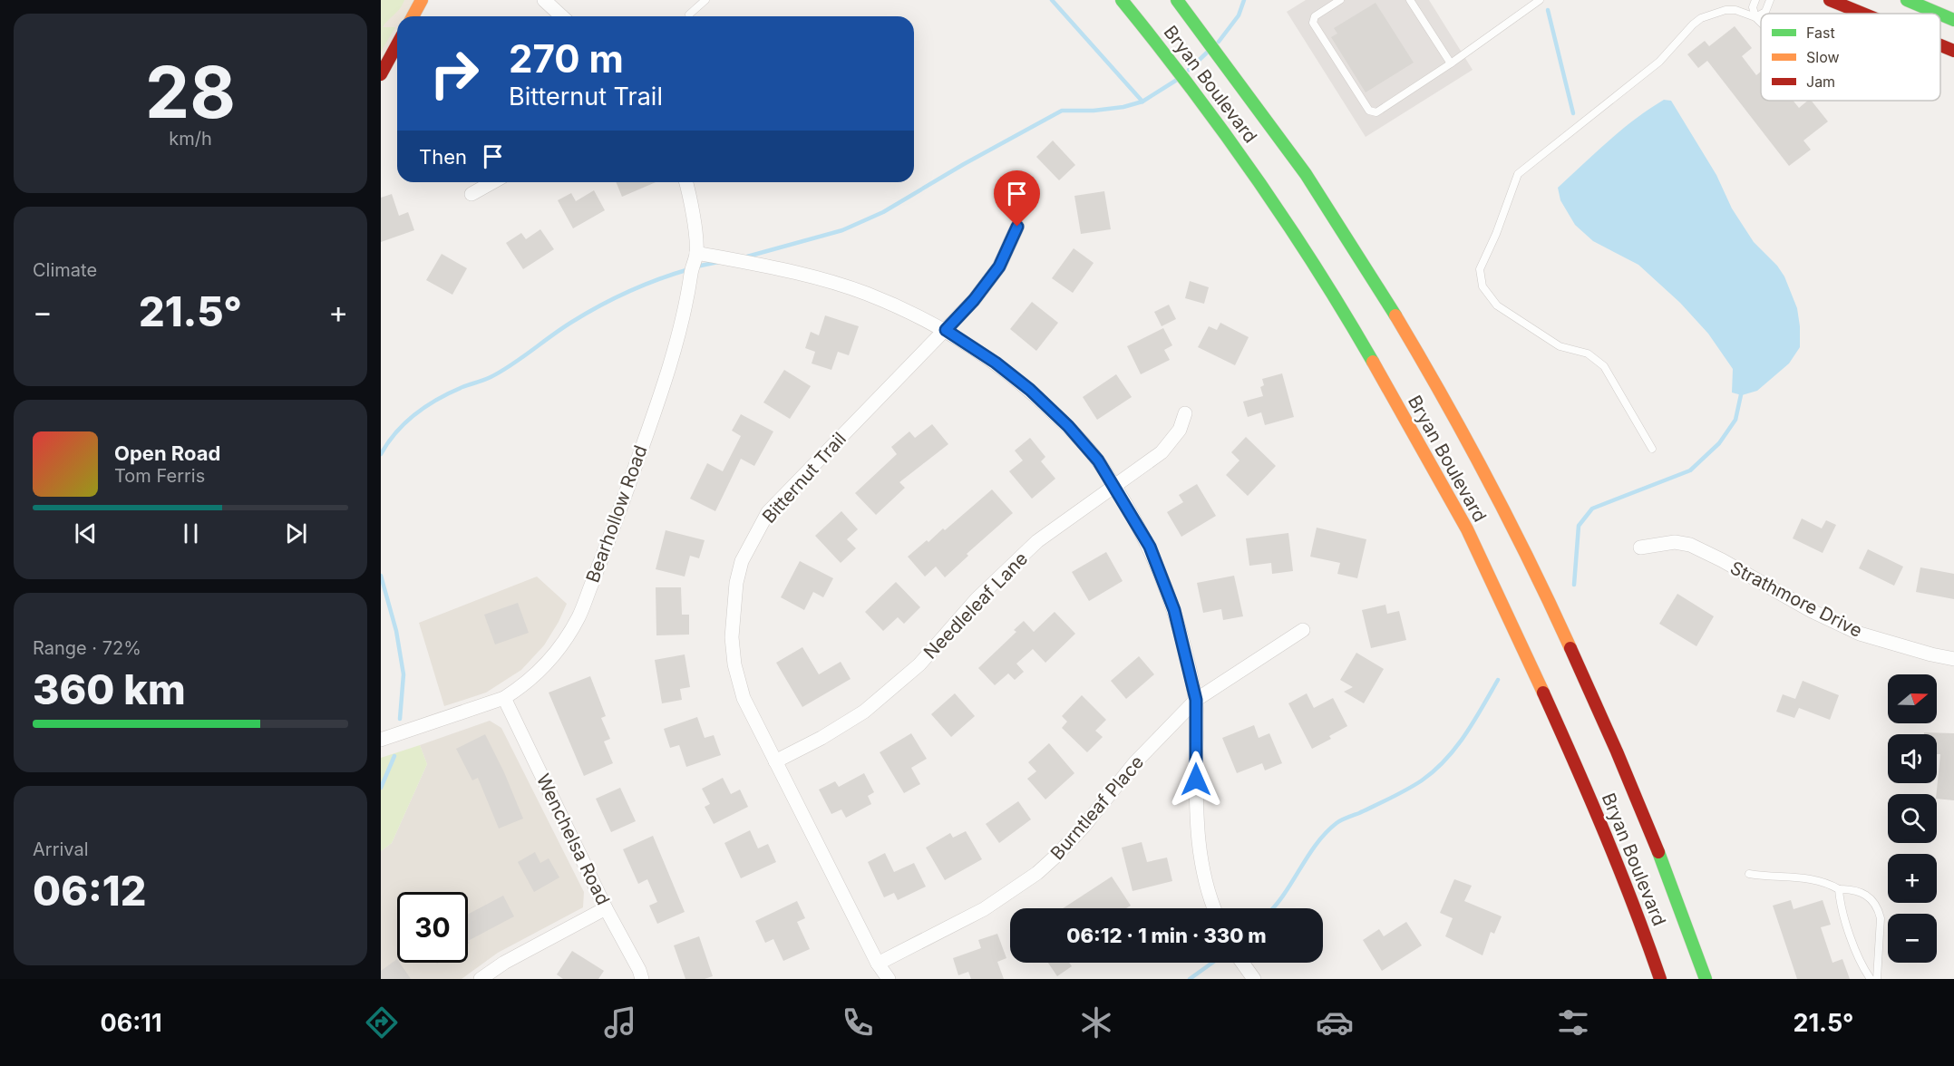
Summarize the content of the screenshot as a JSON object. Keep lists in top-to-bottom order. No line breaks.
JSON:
{"streets":{"main road":["Bryan Boulevard"],"street":["Bitternut Trail","Bearhollow Road","Strathmore Drive","Needleleaf Lane","Burntleaf Place","Wenchelsa Road"]},"crossings":[["Bitternut Trail","Needleleaf Lane"],["Bitternut Trail","Burntleaf Place"],["Bearhollow Road","Wenchelsa Road"]],"legend":["Fast","Slow","Jam"],"north":"right","page":{"tile":[["28","km/h"],"Climate",["Range · 72%","360 km"],["Arrival","06:12"]],"turn":["270 m","Bitternut Trail"],"then":"Then","heat":["−","21.5°","+"],"song":["Open Road","Tom Ferris"],"map_buttons":["+","−"],"limit":"30","trip":"06:12 · 1 min · 330 m","tabs":["06:11","21.5°"]}}
